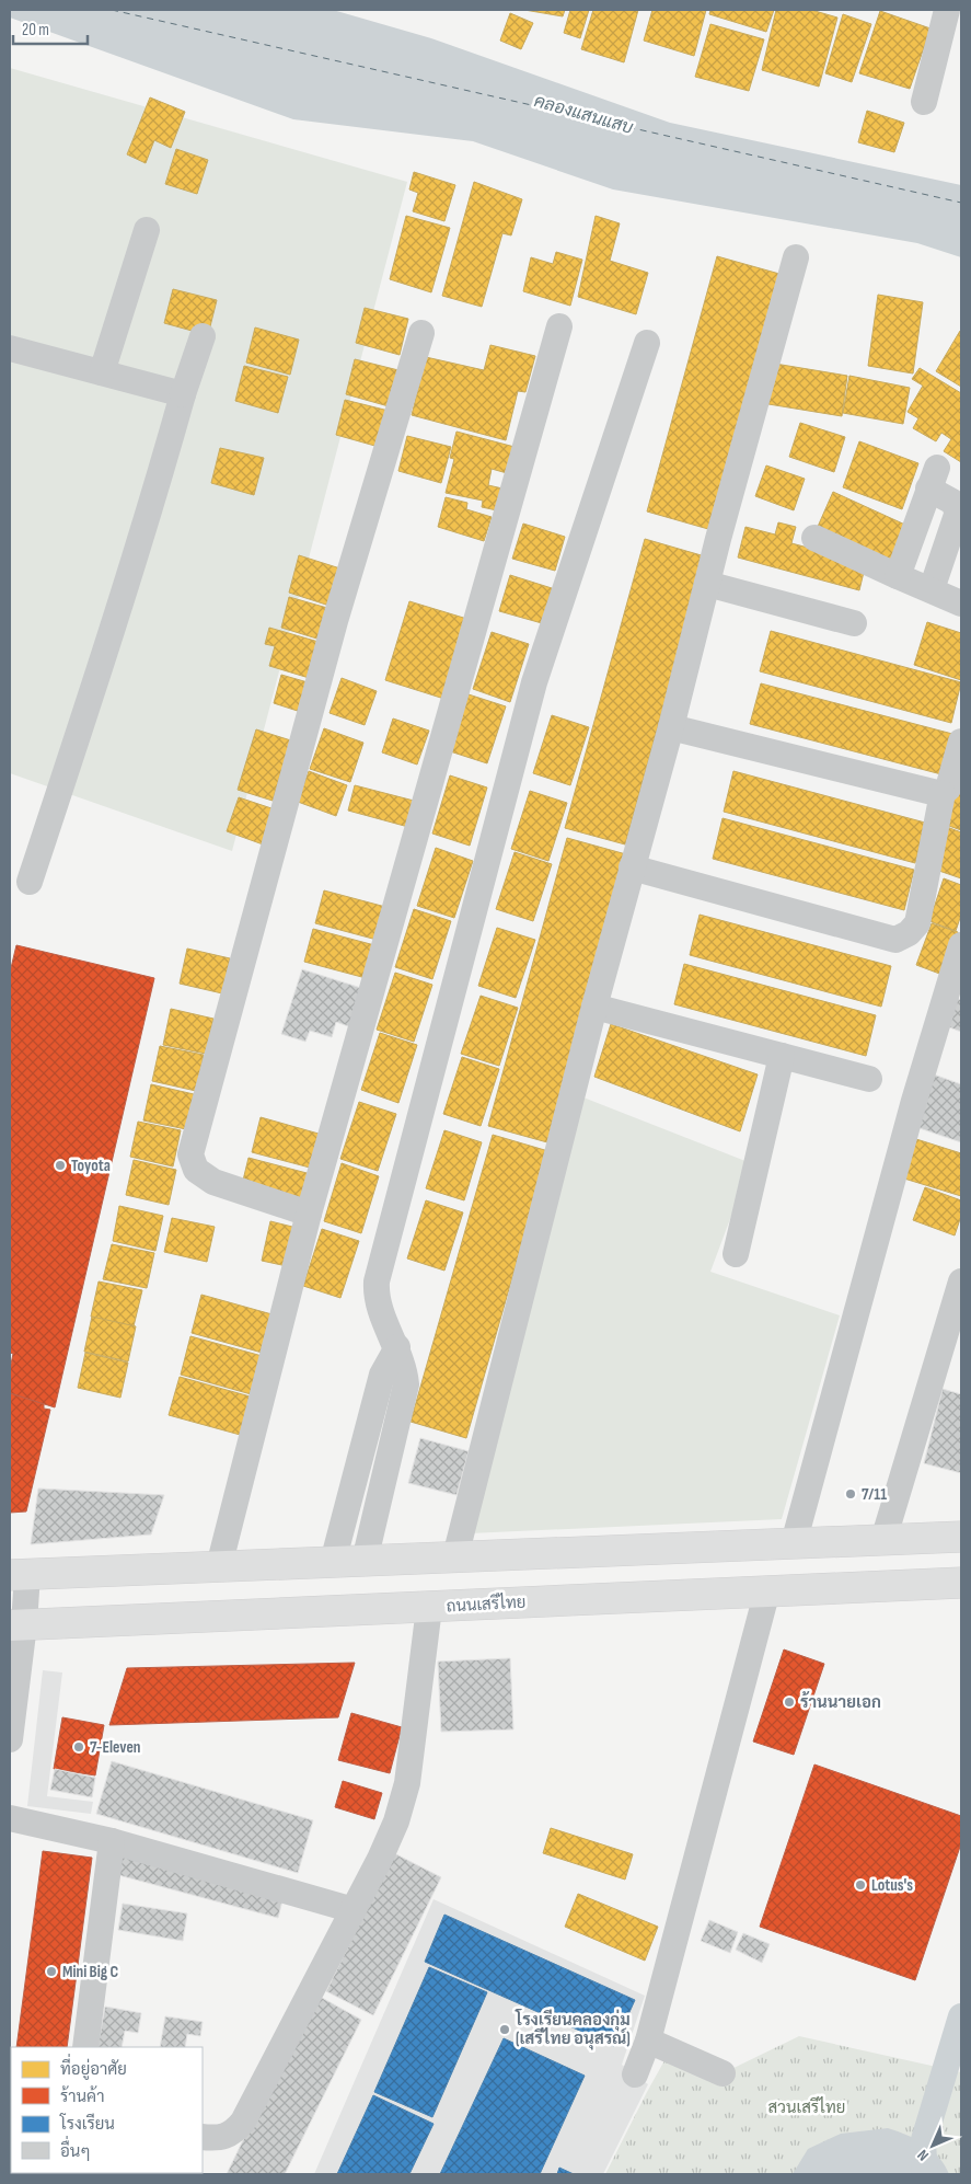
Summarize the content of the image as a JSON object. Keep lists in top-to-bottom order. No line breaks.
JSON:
{"streets":{"main road":["ถนนเสรีไทย"]},"water":["คลองแสนแสบ"],"parks":["สวนเสรีไทย"],"places":["Toyota","7/11","ร้านนายเอก","7-Eleven","Lotus's","Mini Big C","โรงเรียนคลองกุ่ม (เสรีไทย อนุสรณ์)"],"legend":["ที่อยู่อาศัย","ร้านค้า","โรงเรียน","อื่นๆ"],"scale_bar":"20 m","north":"bottom left"}
